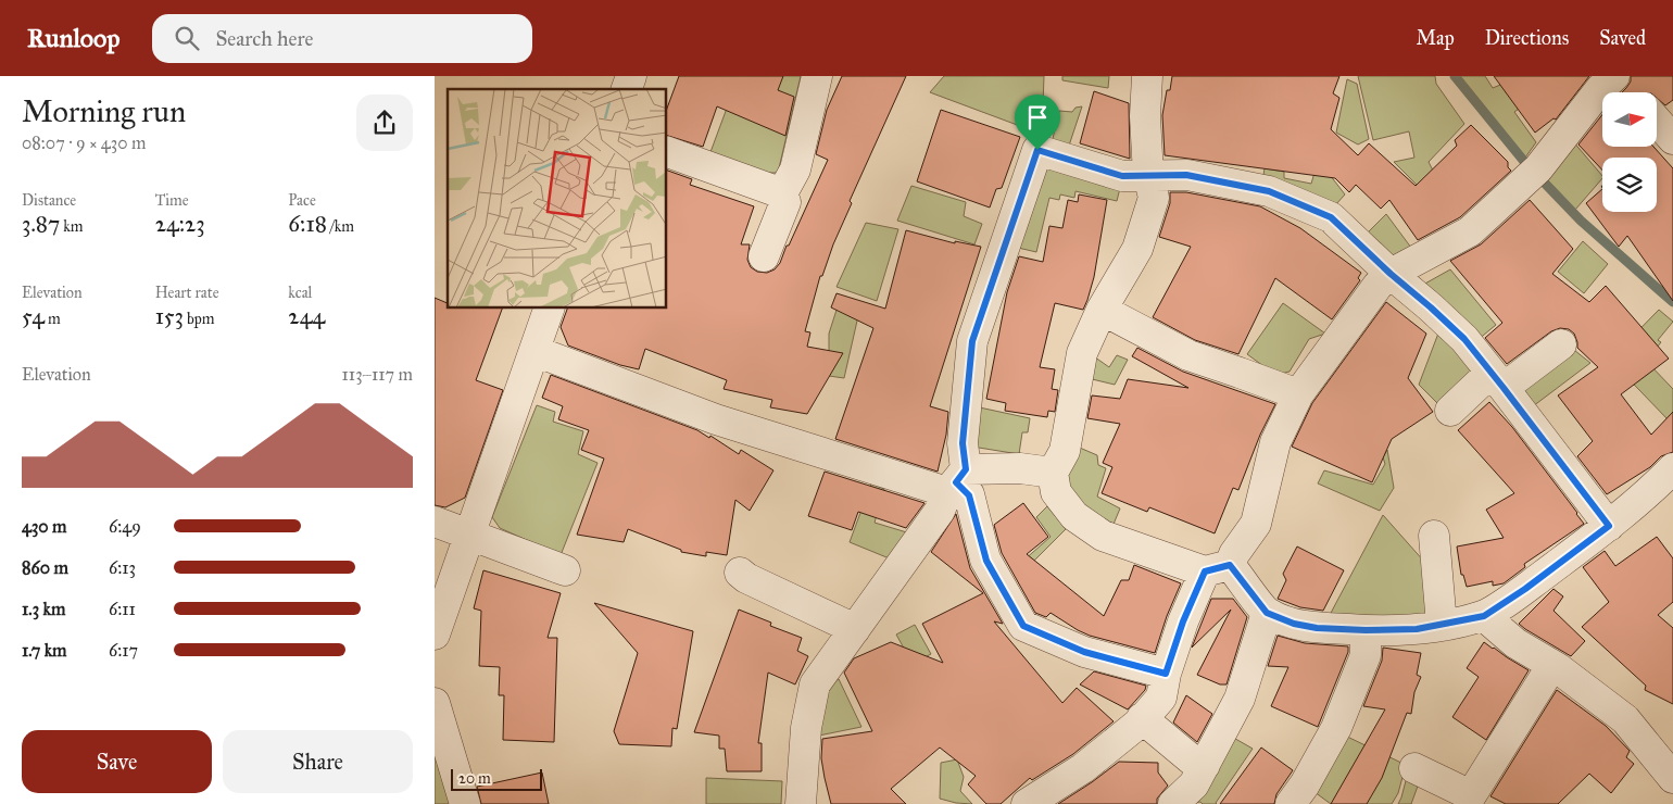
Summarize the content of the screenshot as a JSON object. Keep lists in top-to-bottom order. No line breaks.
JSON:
{"scale_bar":"20 m","north":"right","page":{"header":"Runloop","search":"Search here","nav":["Map","Directions","Saved"],"heading":["Morning run","08:07 · 9 × 430 m"],"stats":[["Distance","3.87 km"],["Time","24:23"],["Pace","6:18 /km"],["Elevation","54 m"],["Heart rate","153 bpm"],["kcal","244"]],"chart":["Elevation","113–117 m"],"list":[{"name":"430 m","note":"6:49"},{"name":"860 m","note":"6:13"},{"name":"1.3 km","note":"6:11"},{"name":"1.7 km","note":"6:17"}],"buttons":["Save","Share"],"scale":"20 m"}}
